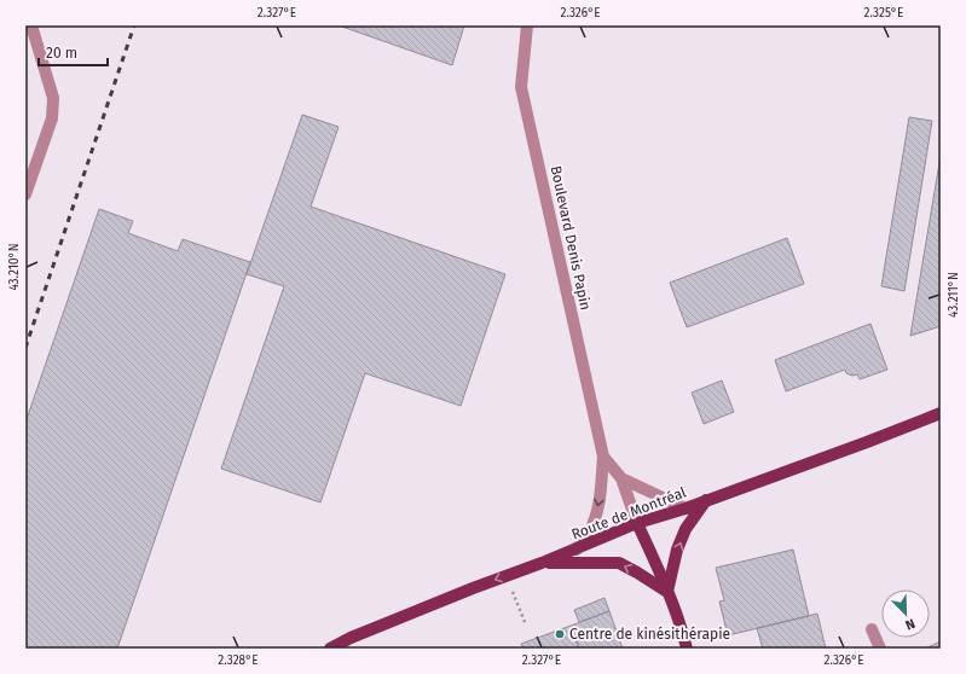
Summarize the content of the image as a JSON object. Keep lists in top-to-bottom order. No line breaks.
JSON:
{"streets":{"main road":["Route de Montréal"],"street":["Boulevard Denis Papin"]},"crossings":[["Boulevard Denis Papin","Route de Montréal"]],"places":["Centre de kinésithérapie"],"scale_bar":"20 m","north":"bottom right","coordinates":["2.327°E","2.326°E","2.325°E","43.210°N","43.211°N","2.328°E"]}
